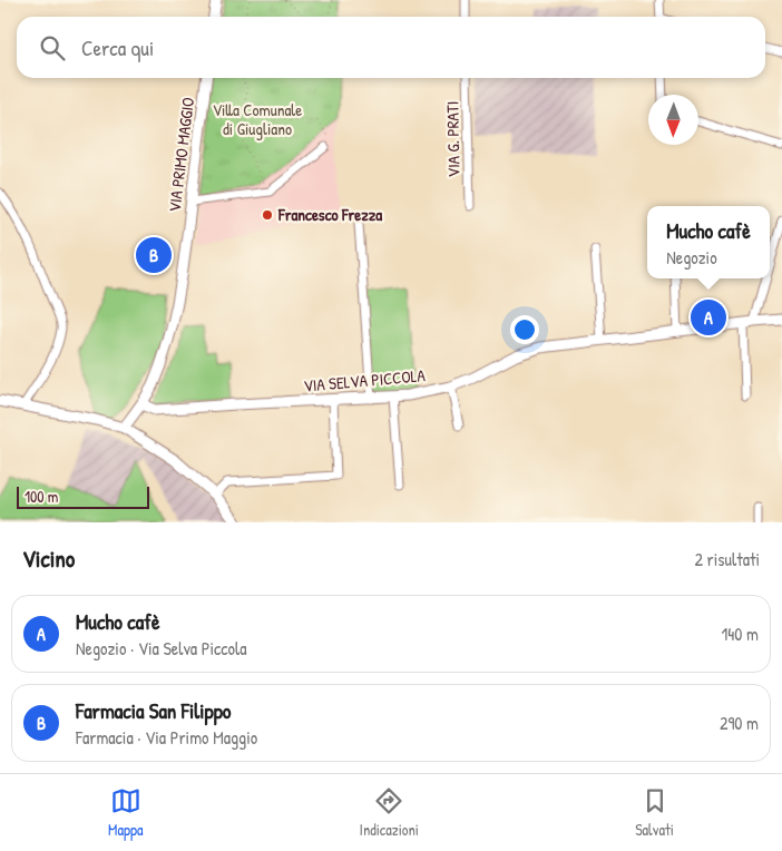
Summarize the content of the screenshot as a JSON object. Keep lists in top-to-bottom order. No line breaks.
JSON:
{"streets":{"street":["VIA G. PRATI","VIA PRIMO MAGGIO","VIA SELVA PICCOLA"]},"crossings":[["VIA PRIMO MAGGIO","VIA SELVA PICCOLA"]],"parks":["Villa Comunale di Giugliano"],"places":["Francesco Frezza"],"scale_bar":"100 m","north":"bottom","page":{"search":"Cerca qui","popup":["Mucho cafè","Negozio"],"pins":["B","A"],"scale":"100 m","heading":["Vicino","2 risultati"],"list":[{"mark":"A","name":"Mucho cafè","note":"Negozio · Via Selva Piccola","value":"140 m"},{"mark":"B","name":"Farmacia San Filippo","note":"Farmacia · Via Primo Maggio","value":"290 m"}],"nav":["Mappa","Indicazioni","Salvati"]}}
